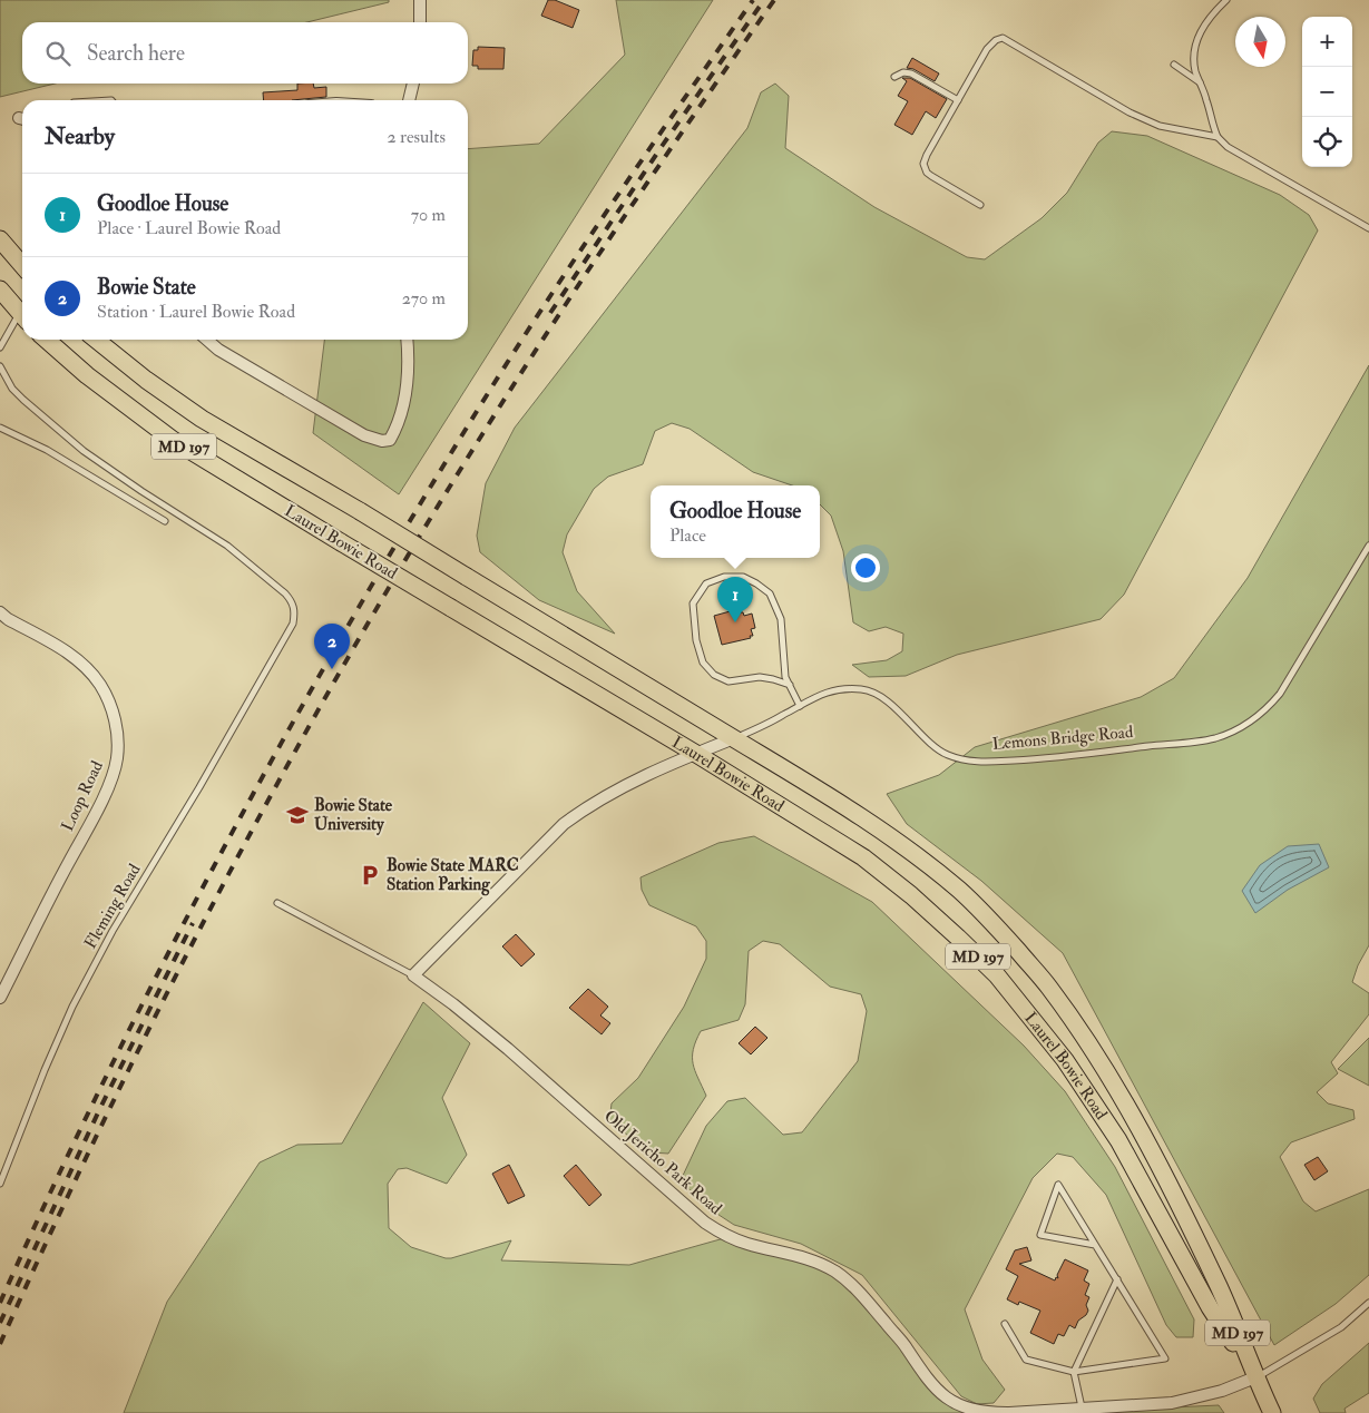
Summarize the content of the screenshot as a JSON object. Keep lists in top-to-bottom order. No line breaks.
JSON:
{"streets":{"main road":["MD 197","Laurel Bowie Road"],"street":["Lemons Bridge Road","Loop Road","Old Jericho Park Road"],"lane":["Fleming Road"]},"crossings":[["Laurel Bowie Road","Lemons Bridge Road"],["Laurel Bowie Road","Old Jericho Park Road"],["Lemons Bridge Road","Old Jericho Park Road"]],"places":{"school or university":["Bowie State University"],"parking":["Bowie State MARC Station Parking"]},"north":"bottom","page":{"map_buttons":["+","−"],"search":"Search here","heading":["Nearby","2 results"],"list":[{"mark":"1","name":"Goodloe House","note":"Place · Laurel Bowie Road","value":"70 m"},{"mark":"2","name":"Bowie State","note":"Station · Laurel Bowie Road","value":"270 m"}],"popup":["Goodloe House","Place"],"pins":["1","2"]}}
